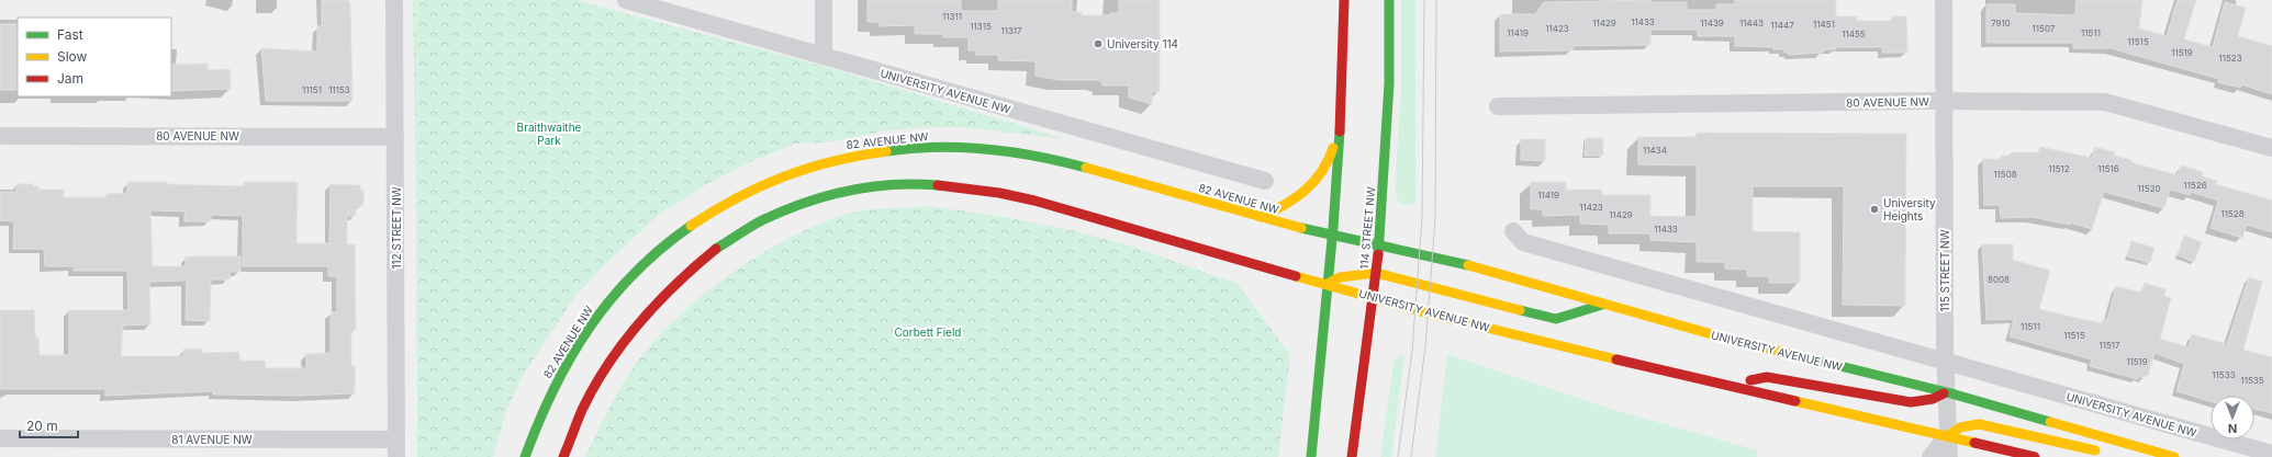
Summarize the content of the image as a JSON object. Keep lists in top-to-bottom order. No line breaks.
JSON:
{"streets":{"main road":["UNIVERSITY AVENUE NW","82 AVENUE NW","114 STREET NW"],"street":["80 AVENUE NW","112 STREET NW","115 STREET NW","81 AVENUE NW"]},"crossings":[["UNIVERSITY AVENUE NW","82 AVENUE NW"],["UNIVERSITY AVENUE NW","114 STREET NW"],["UNIVERSITY AVENUE NW","115 STREET NW"],["80 AVENUE NW","112 STREET NW"],["80 AVENUE NW","115 STREET NW"],["82 AVENUE NW","114 STREET NW"],["112 STREET NW","81 AVENUE NW"]],"parks":["Braithwaithe Park","Corbett Field"],"places":["University 114","University Heights"],"house_numbers":["11311","11433","11429","11439","11443","7910","11451","11447","11315","11423","11507","11317","11419","11511","11455","11515","11519","11523","11151","11153","11434","11512","11516","11508","11526","11520","11419","11423","11528","11429","11433","8008","11511","11515","11517","11519","11533","11535"],"legend":["Fast","Slow","Jam"],"scale_bar":"20 m","north":"bottom"}
